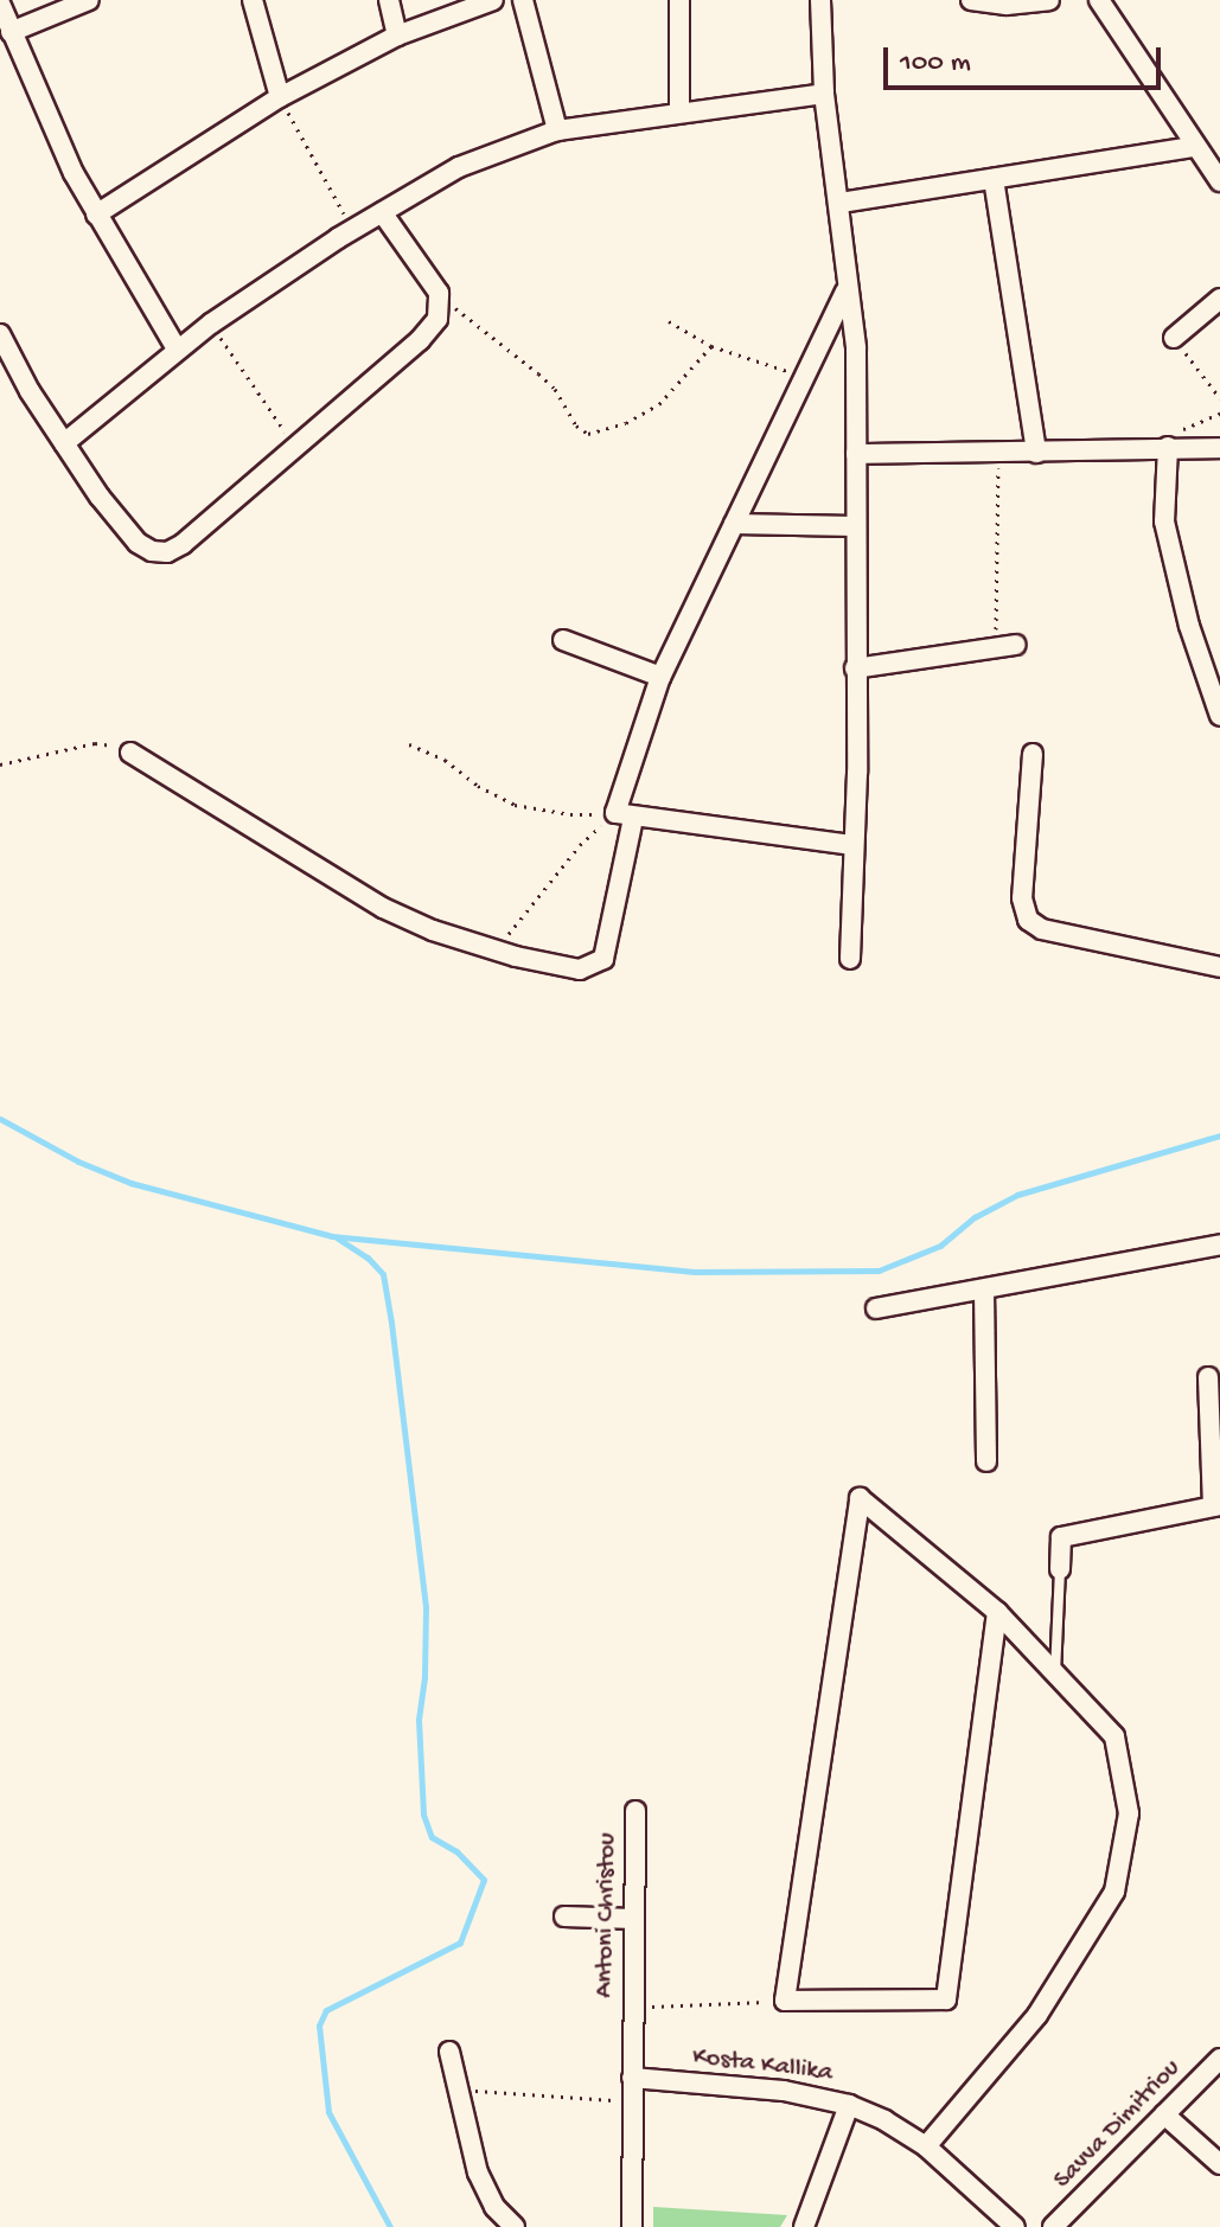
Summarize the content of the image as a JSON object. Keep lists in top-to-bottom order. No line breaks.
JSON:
{"streets":{"street":["Antoni Christou","Kosta Kallika","Savva Dimitriou"]},"crossings":[["Antoni Christou","Kosta Kallika"]],"scale_bar":"100 m"}
